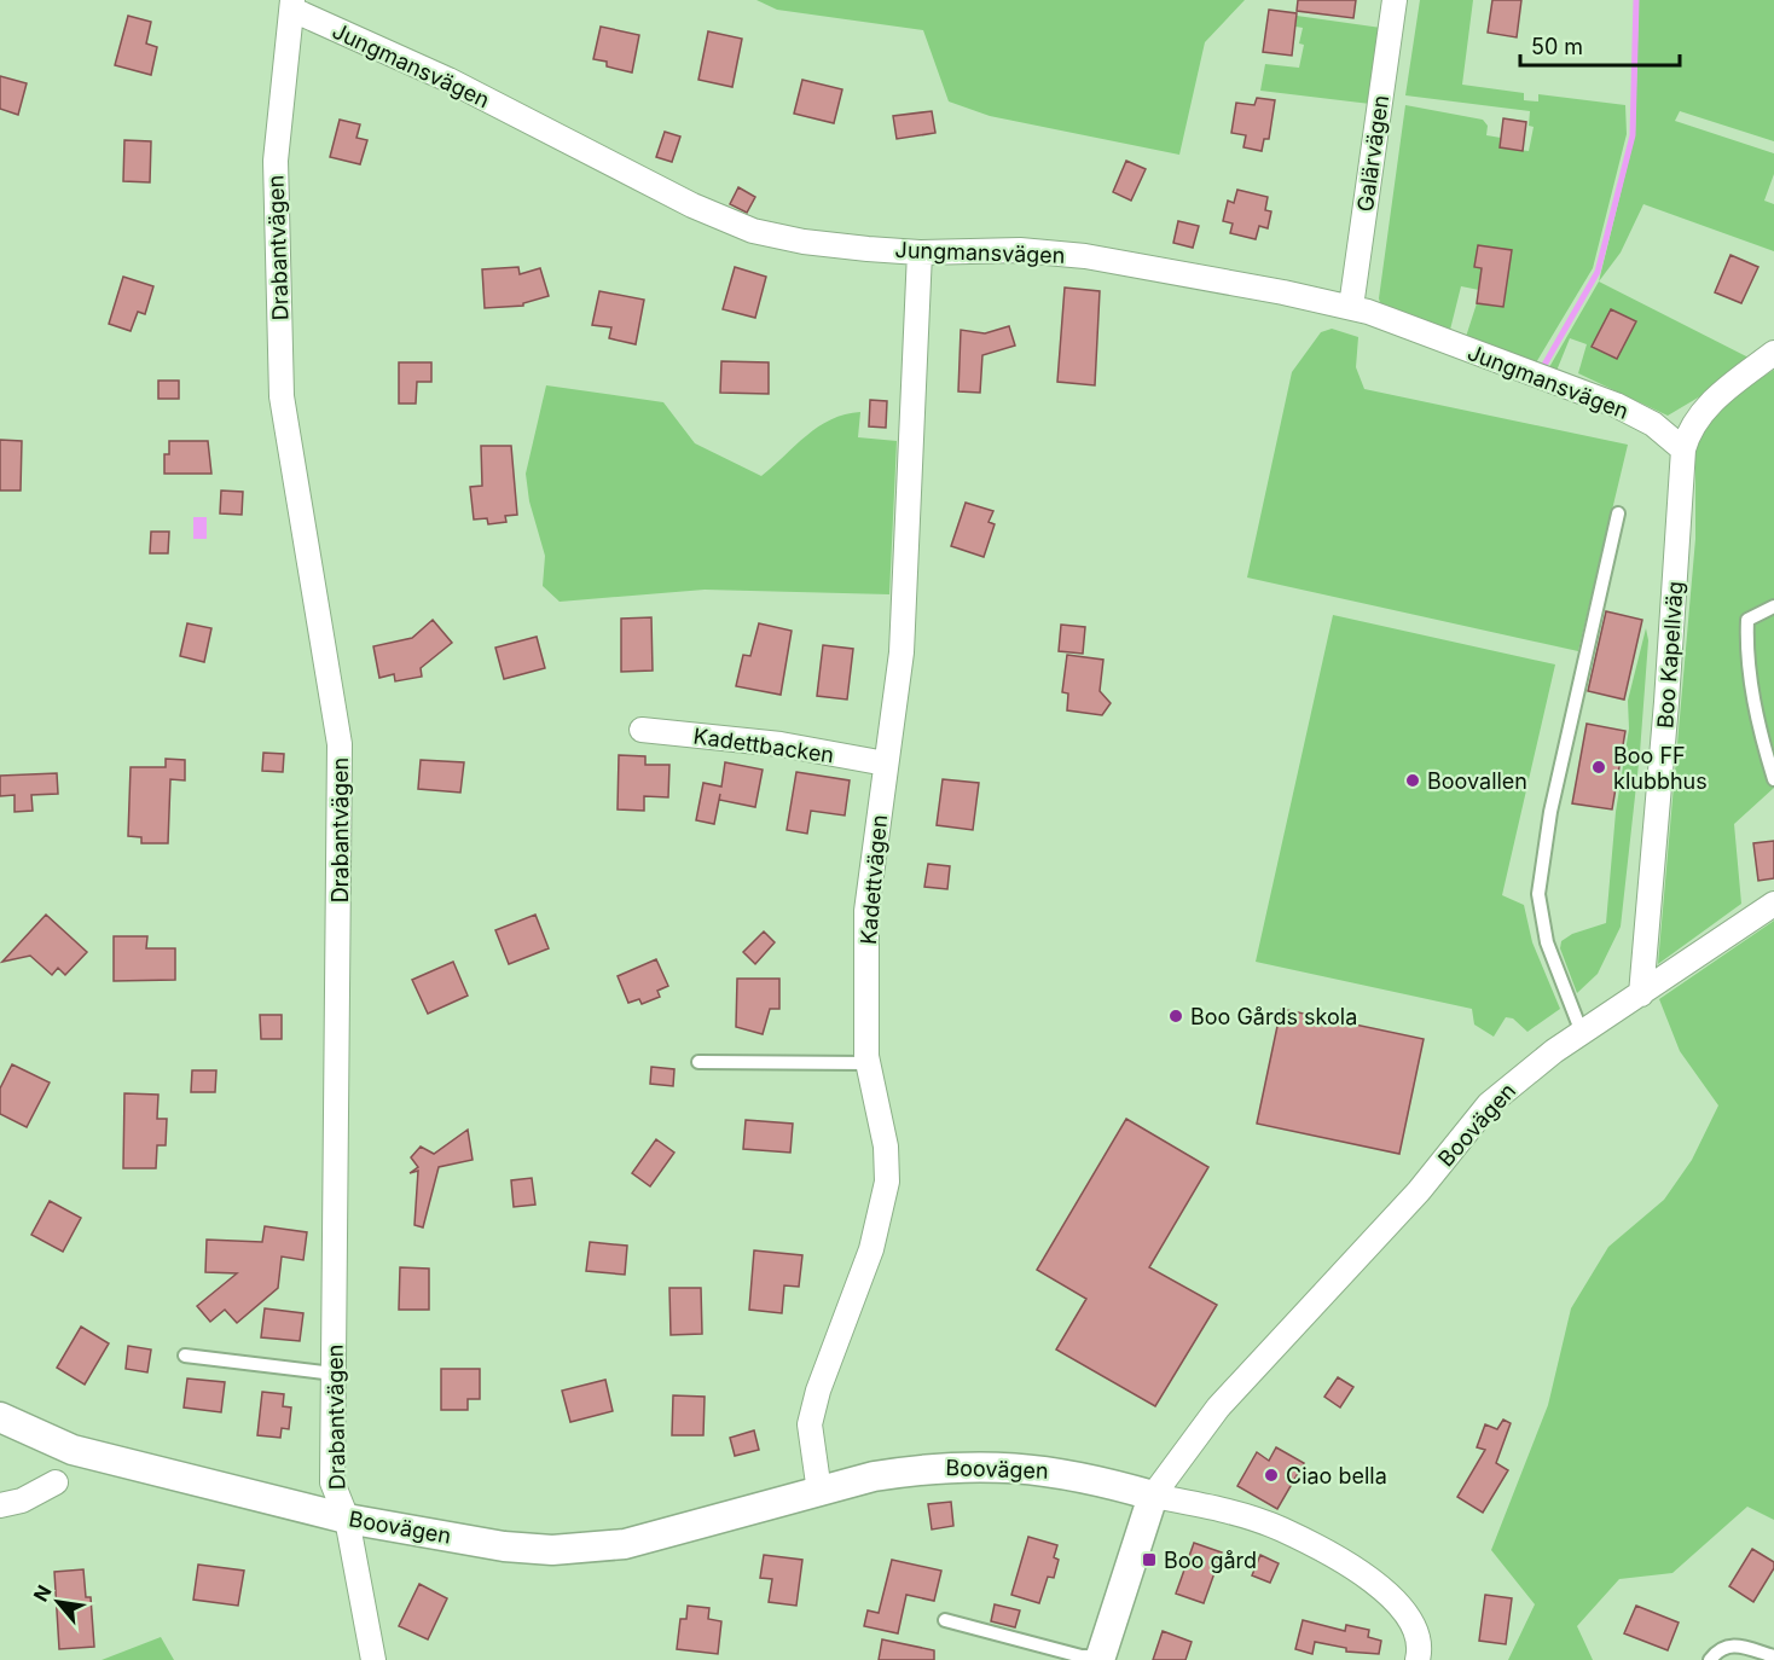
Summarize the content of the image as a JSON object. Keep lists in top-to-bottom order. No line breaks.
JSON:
{"streets":{"street":["Jungmansvägen","Galärvägen","Drabantvägen","Boo Kapellväg","Kadettbacken","Kadettvägen","Boovägen"]},"crossings":[["Jungmansvägen","Galärvägen"],["Jungmansvägen","Drabantvägen"],["Jungmansvägen","Boo Kapellväg"],["Jungmansvägen","Kadettvägen"],["Drabantvägen","Boovägen"],["Boo Kapellväg","Boovägen"],["Kadettbacken","Kadettvägen"],["Kadettvägen","Boovägen"]],"places":{"other":["Boo FF klubbhus","Boovallen","Boo Gårds skola","Ciao bella"],"transit":["Boo gård"]},"scale_bar":"50 m","north":"top left"}
